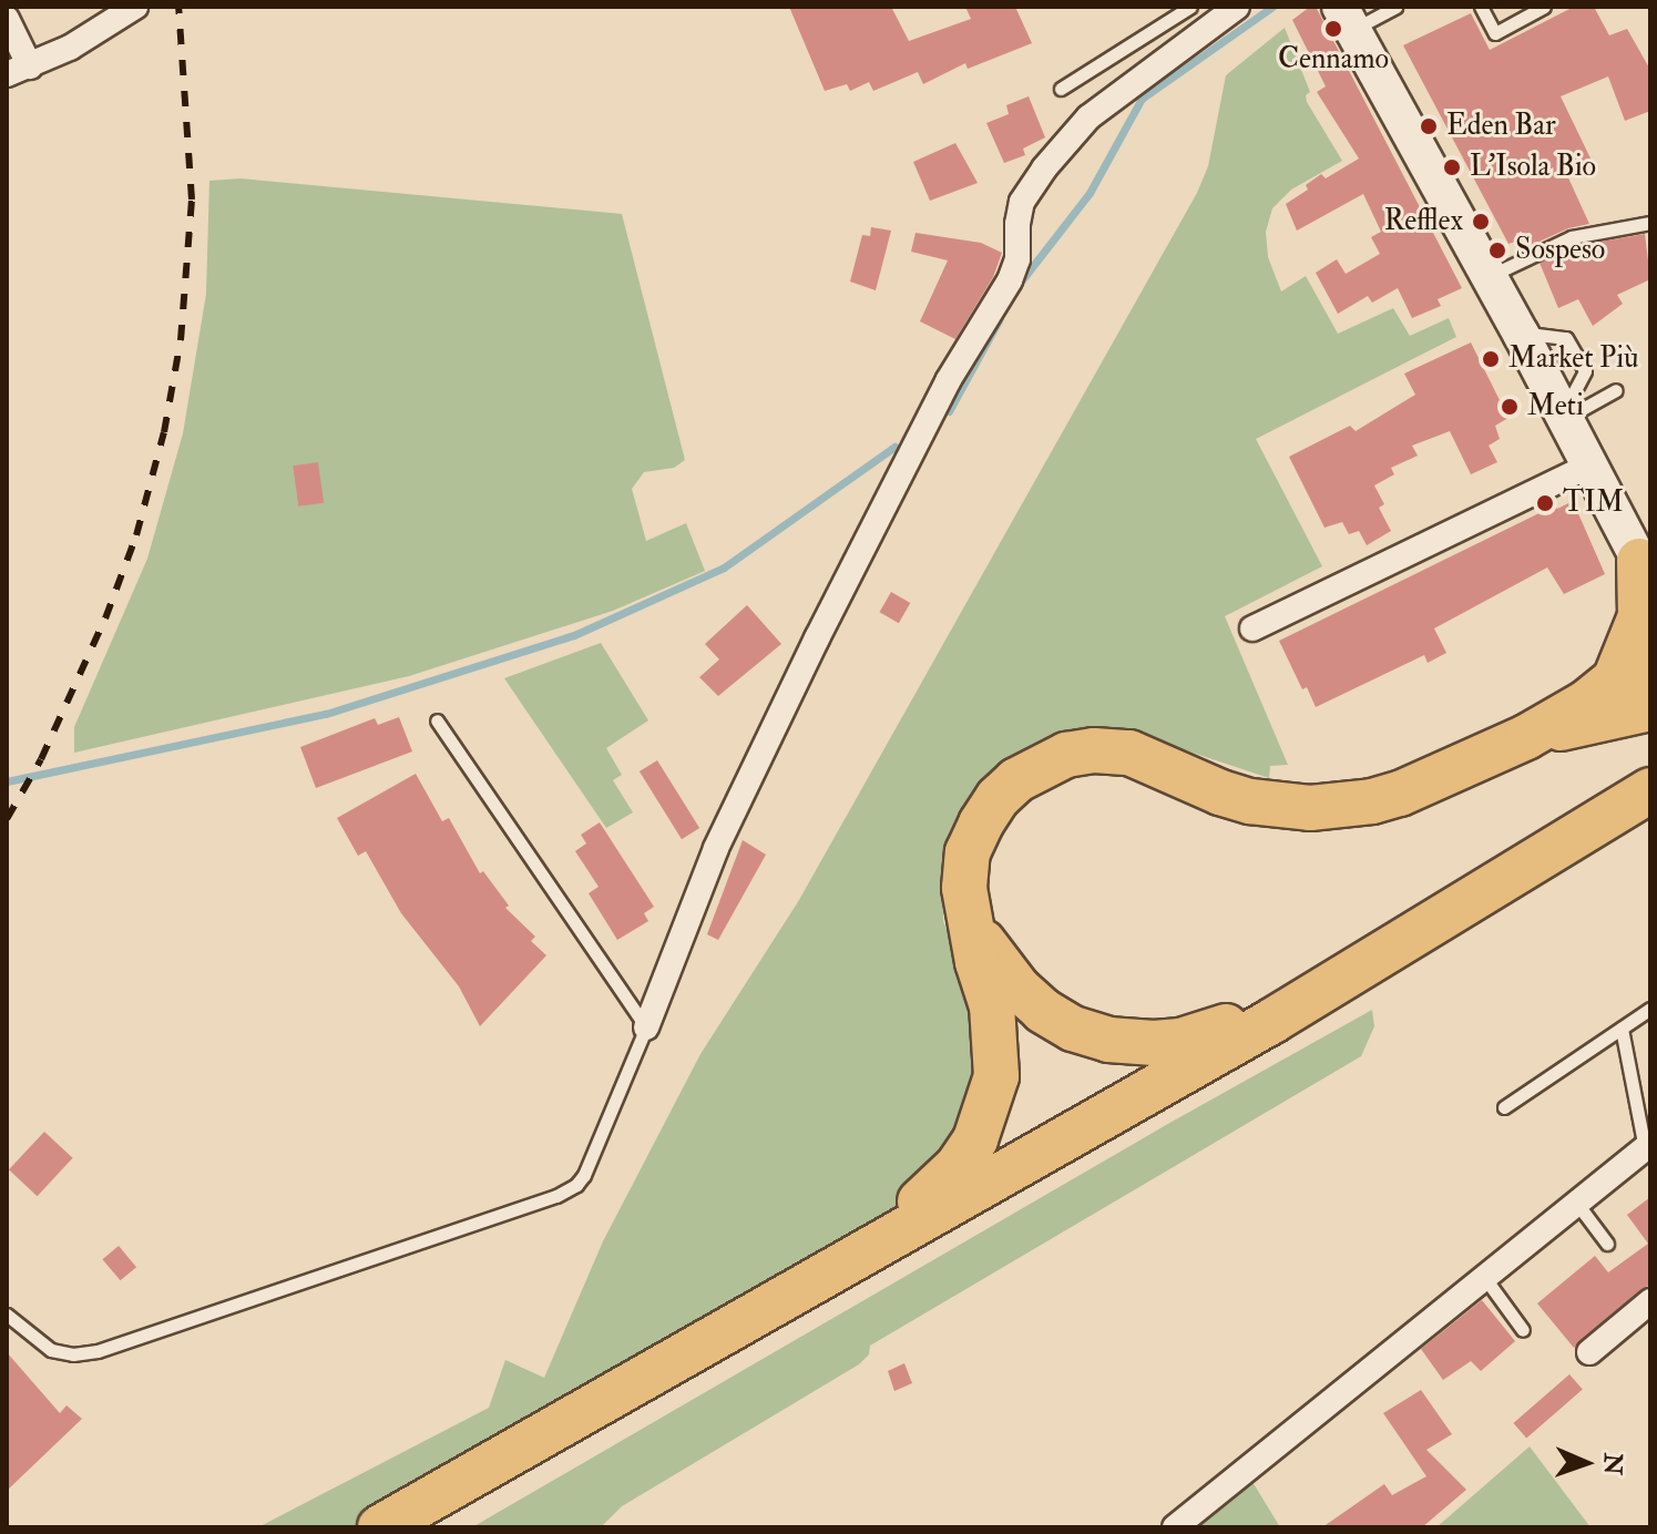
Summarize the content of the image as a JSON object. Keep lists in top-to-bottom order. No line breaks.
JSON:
{"places":["Cennamo","Eden Bar","L'Isola Bio","Refflex","Sospeso","Market Più","Meti","TIM"],"north":"right"}
